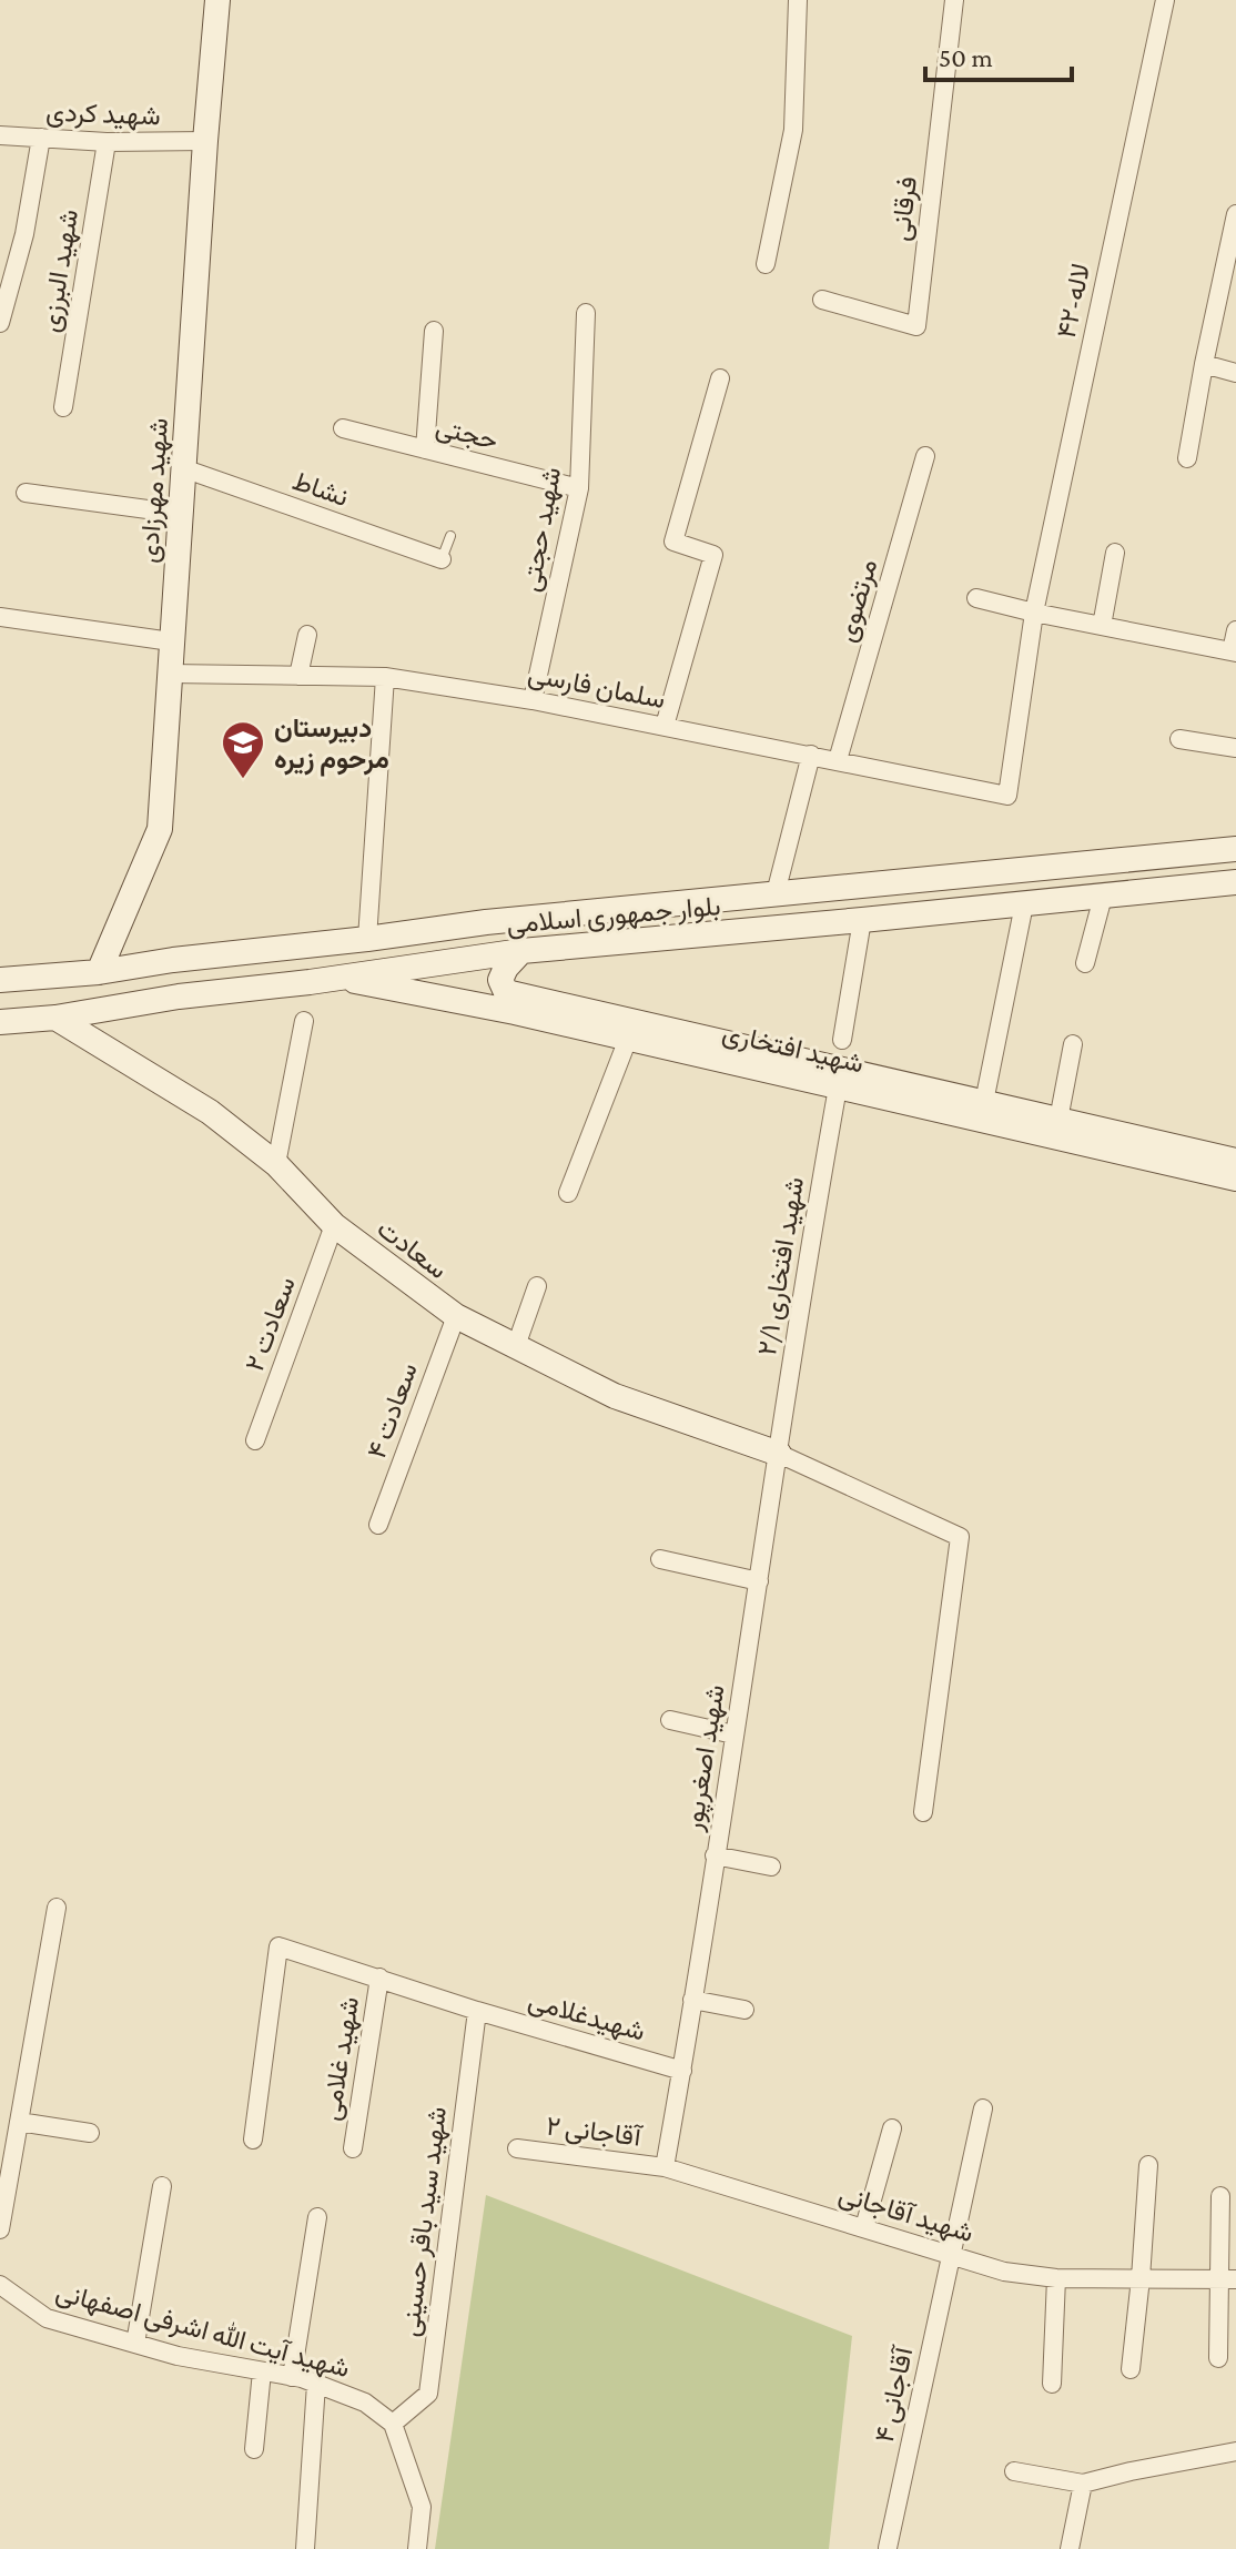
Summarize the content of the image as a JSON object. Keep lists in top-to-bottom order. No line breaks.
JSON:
{"streets":{"street":["شهید کردی","فرقانی","شهید البرزی","لاله-۴۲","حجتی","نشاط","شهید مهرزادی","شهید حجتی","مرتضوی","سلمان فارسی","بلوار جمهوری اسلامی","شهید افتخاری","سعادت","شهید افتخاری ۲/۱","سعادت ۲","سعادت ۴","شهید اصغرپور","شهیدغلامی","شهید غلامی","آقاجانی ۲","شهید آقاجانی","شهید سید باقر حسینی","شهید آیت الله اشرفی اصفهانی","آقاجانی ۴"]},"crossings":[["شهید کردی","شهید البرزی"],["شهید کردی","شهید مهرزادی"],["لاله-۴۲","سلمان فارسی"],["حجتی","شهید حجتی"],["نشاط","شهید مهرزادی"],["شهید مهرزادی","سلمان فارسی"],["شهید مهرزادی","بلوار جمهوری اسلامی"],["شهید حجتی","سلمان فارسی"],["مرتضوی","سلمان فارسی"],["بلوار جمهوری اسلامی","شهید افتخاری"],["بلوار جمهوری اسلامی","سعادت"],["شهید افتخاری","شهید افتخاری ۲/۱"],["سعادت","شهید افتخاری ۲/۱"],["سعادت","سعادت ۲"],["سعادت","سعادت ۴"],["سعادت","شهید اصغرپور"],["شهید افتخاری ۲/۱","شهید اصغرپور"],["شهید اصغرپور","شهیدغلامی"],["شهیدغلامی","شهید غلامی"],["شهیدغلامی","شهید سید باقر حسینی"],["آقاجانی ۲","شهید آقاجانی"],["شهید آقاجانی","آقاجانی ۴"],["شهید سید باقر حسینی","شهید آیت الله اشرفی اصفهانی"]],"places":{"school or university":["دبیرستان مرحوم زیره"]},"scale_bar":"50 m"}
